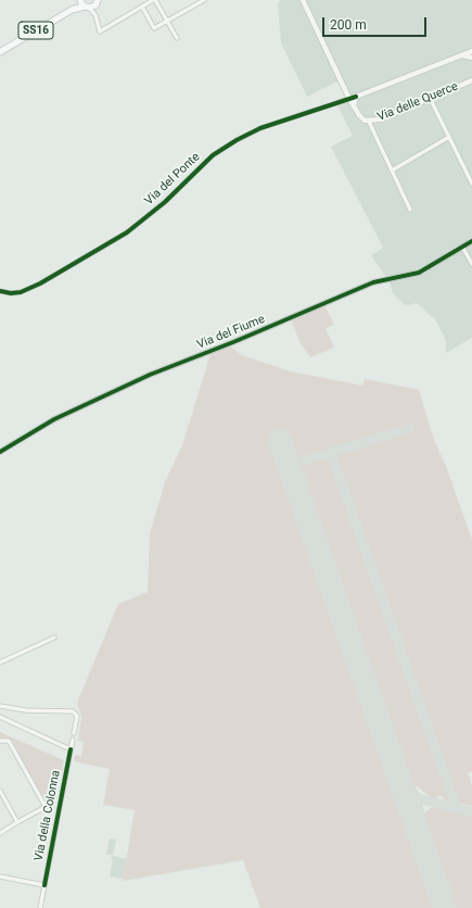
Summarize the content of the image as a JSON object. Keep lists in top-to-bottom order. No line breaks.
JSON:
{"streets":{"main road":["SS16"],"street":["Via delle Querce","Via del Ponte","Via del Fiume","Via della Colonna"]},"crossings":[["Via delle Querce","Via del Ponte"]],"scale_bar":"200 m"}
